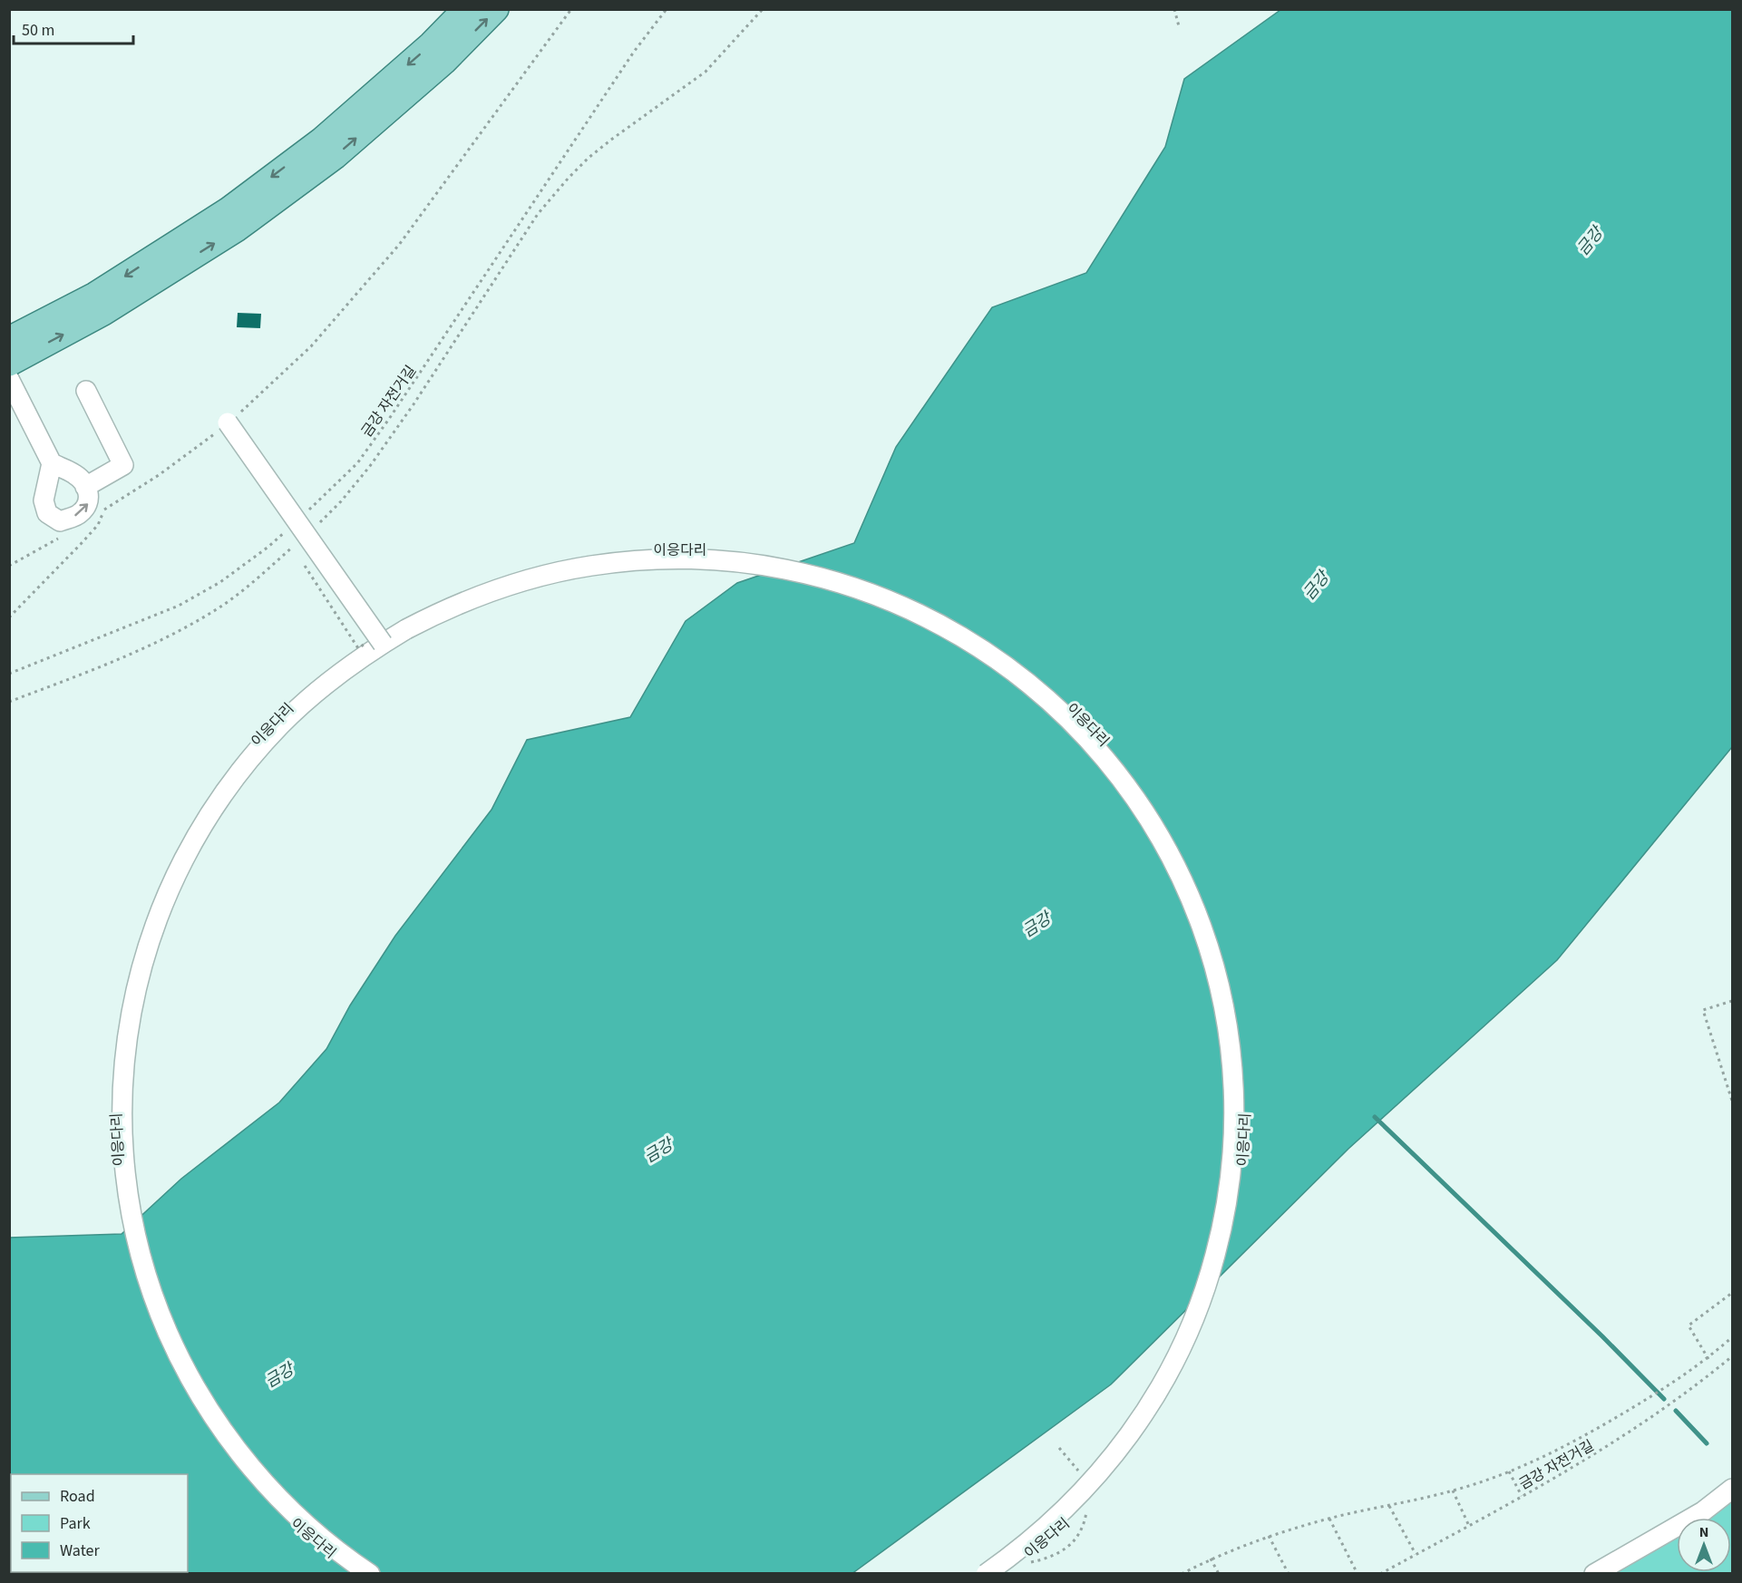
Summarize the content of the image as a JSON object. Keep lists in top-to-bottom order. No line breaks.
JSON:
{"streets":{"street":["이응다리"],"path":["금강 자전거길"]},"water":["금강"],"legend":["Road","Park","Water"],"scale_bar":"50 m","north":"top"}
